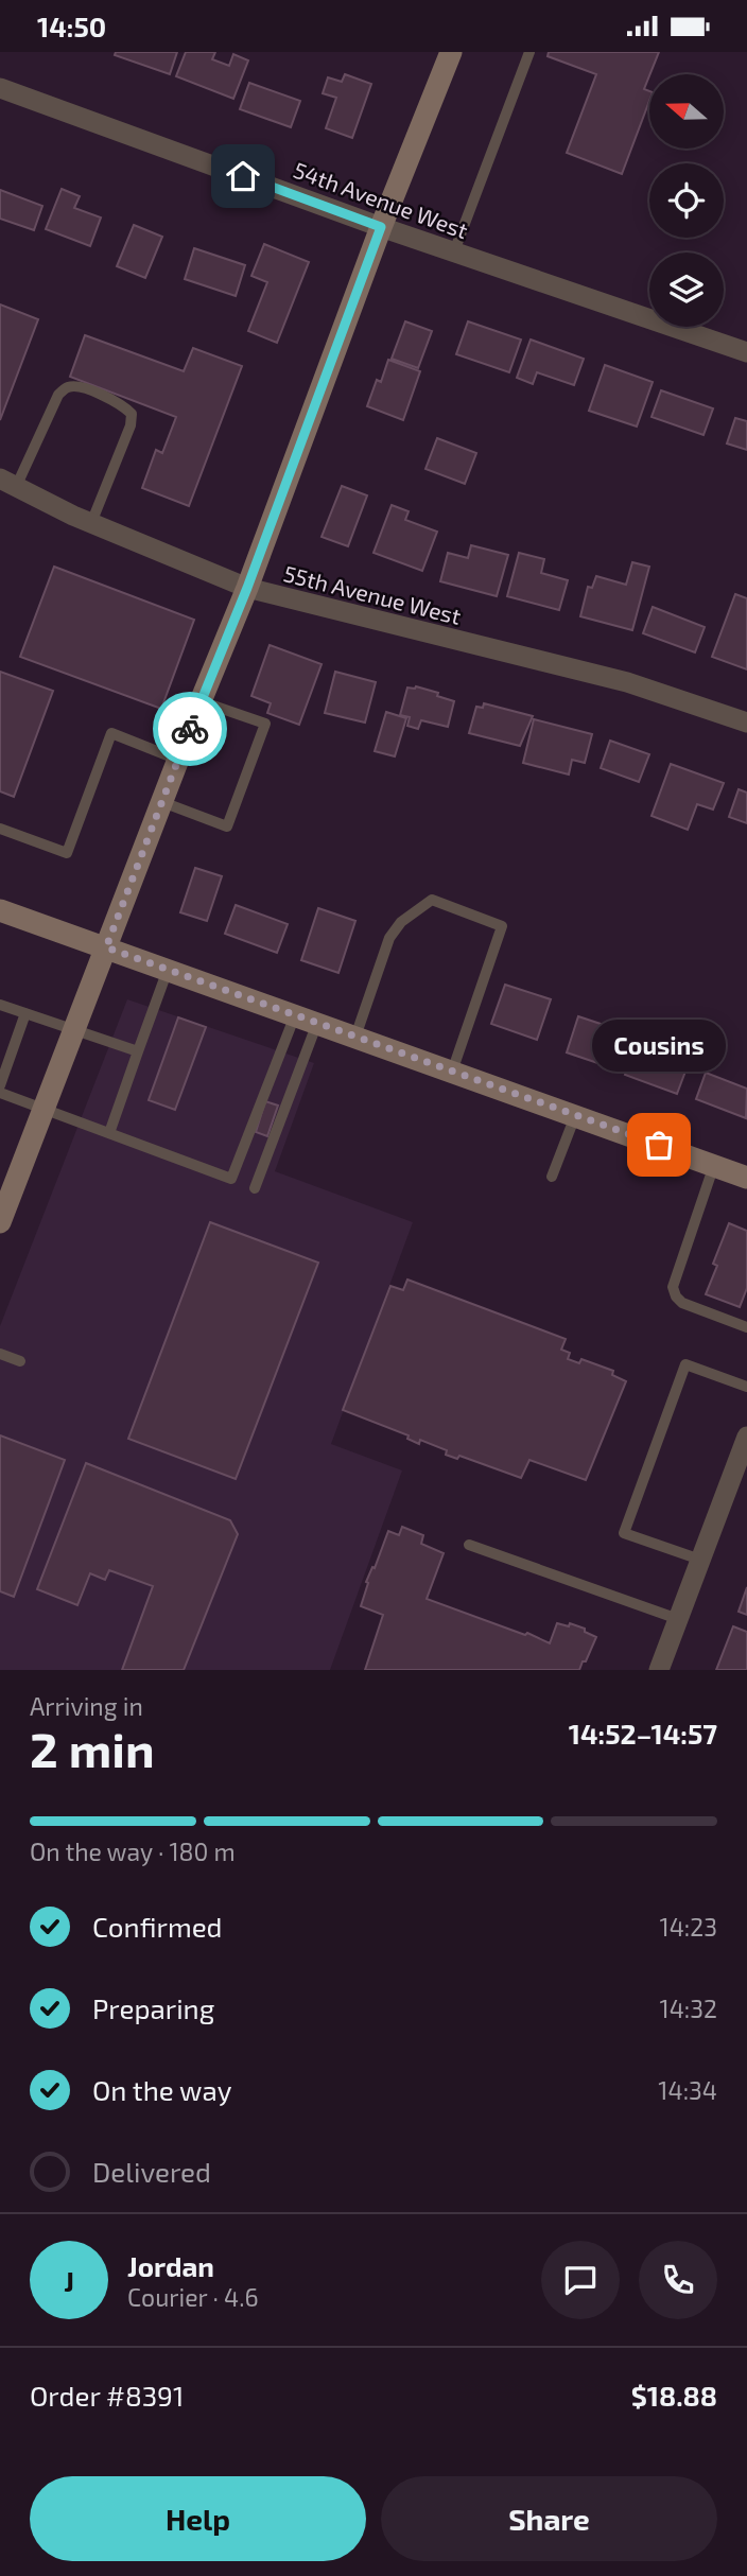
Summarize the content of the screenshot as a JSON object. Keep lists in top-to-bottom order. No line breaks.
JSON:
{"streets":{"street":["54th Avenue West","55th Avenue West"]},"places":["Cousins"],"north":"left","page":{"status":"14:50","bubble":"Cousins","heading":["2 min","Arriving in","14:52–14:57"],"panel":["Jordan","Courier · 4.6","Order #8391","$18.88"],"bar":"On the way · 180 m","list":[["Confirmed","14:23"],["Preparing","14:32"],["On the way","14:34"],"Delivered"],"round":"J","buttons":["Help","Share"]}}
